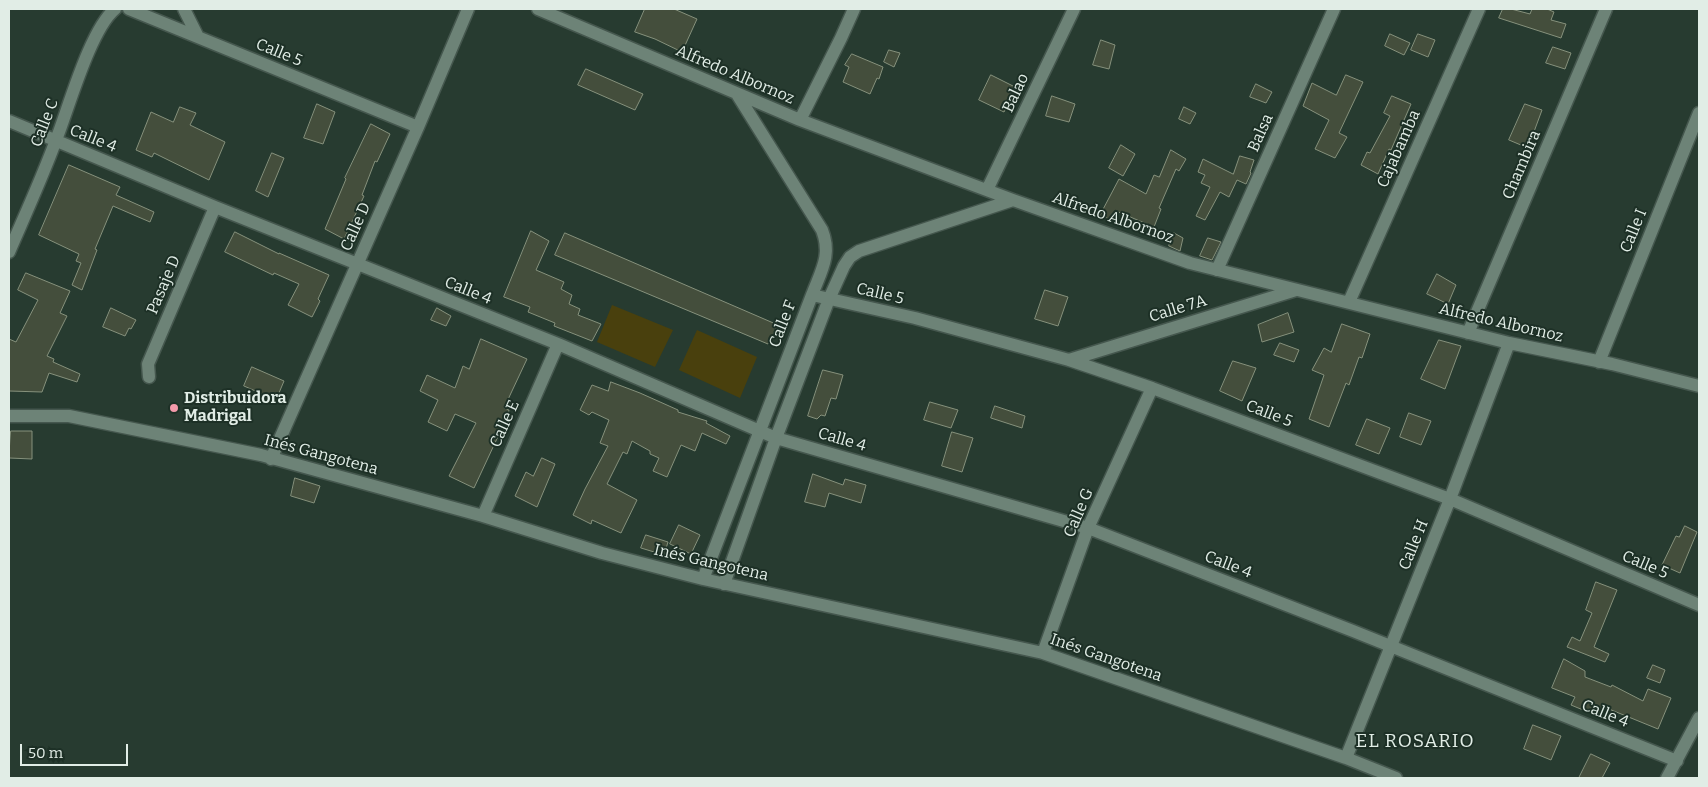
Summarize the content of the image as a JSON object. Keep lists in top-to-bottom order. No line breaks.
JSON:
{"streets":{"street":["Calle 5","Alfredo Albornoz","Balao","Calle C","Balsa","Calle 4","Cajabamba","Chambira","Calle D","Calle I","Pasaje D","Calle 7A","Calle F","Calle E","Inés Gangotena","Calle G","Calle H"]},"crossings":[["Calle 5","Calle D"],["Calle 5","Calle 7A"],["Calle 5","Calle F"],["Calle 5","Calle G"],["Calle 5","Calle H"],["Alfredo Albornoz","Balao"],["Alfredo Albornoz","Balsa"],["Alfredo Albornoz","Cajabamba"],["Alfredo Albornoz","Chambira"],["Alfredo Albornoz","Calle I"],["Alfredo Albornoz","Calle 7A"],["Alfredo Albornoz","Calle F"],["Alfredo Albornoz","Calle H"],["Calle C","Calle 4"],["Calle 4","Calle D"],["Calle 4","Pasaje D"],["Calle 4","Calle F"],["Calle 4","Calle E"],["Calle 4","Calle G"],["Calle 4","Calle H"],["Calle D","Inés Gangotena"],["Calle F","Inés Gangotena"],["Calle E","Inés Gangotena"],["Inés Gangotena","Calle G"],["Inés Gangotena","Calle H"]],"districts":["EL ROSARIO"],"places":["Distribuidora Madrigal"],"scale_bar":"50 m"}
